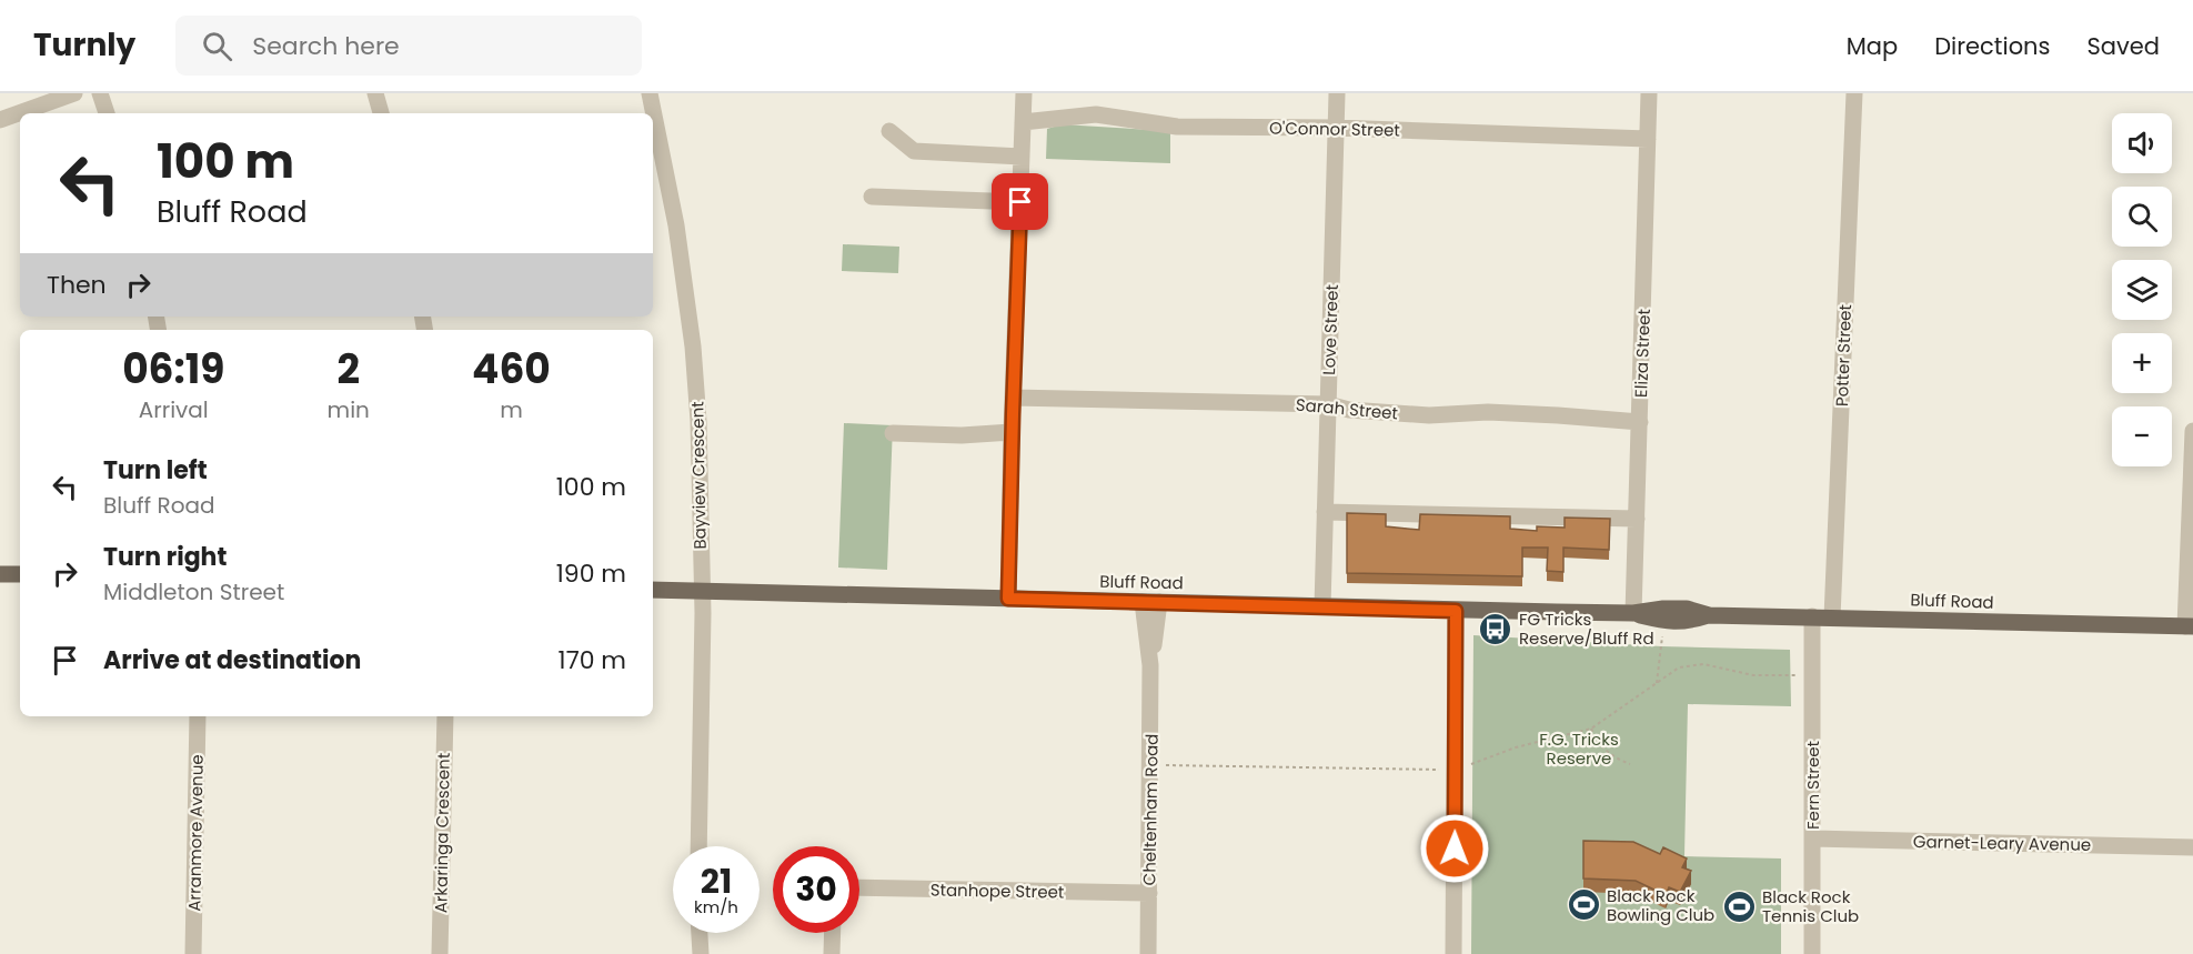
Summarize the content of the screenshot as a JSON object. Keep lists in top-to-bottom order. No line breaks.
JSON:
{"streets":{"main road":["Bluff Road"],"street":["O'Connor Street","Love Street","Eliza Street","Potter Street","Sarah Street","Bayview Crescent","Fern Street","Cheltenham Road","Arranmore Avenue","Arkaringa Crescent","Garnet-Leary Avenue","Stanhope Street"]},"crossings":[["O'Connor Street","Love Street"],["O'Connor Street","Eliza Street"],["Love Street","Sarah Street"],["Love Street","Bluff Road"],["Eliza Street","Sarah Street"],["Eliza Street","Bluff Road"],["Potter Street","Bluff Road"],["Bayview Crescent","Bluff Road"],["Bluff Road","Fern Street"],["Bluff Road","Cheltenham Road"],["Fern Street","Garnet-Leary Avenue"],["Cheltenham Road","Stanhope Street"]],"parks":["F.G. Tricks Reserve"],"places":{"bus stop":["FG Tricks Reserve/Bluff Rd"],"sports":["Black Rock Bowling Club","Black Rock Tennis Club"]},"page":{"header":"Turnly","search":"Search here","nav":["Map","Directions","Saved"],"map_buttons":["+","−"],"turn":["100 m","Bluff Road"],"then":"Then","eta":["06:19","Arrival","2","min","460","m"],"list":[{"name":"Turn left","note":"Bluff Road","value":"100 m"},{"name":"Turn right","note":"Middleton Street","value":"190 m"},{"name":"Arrive at destination","value":"170 m"}],"speed":"21 km/h","limit":"30"}}
